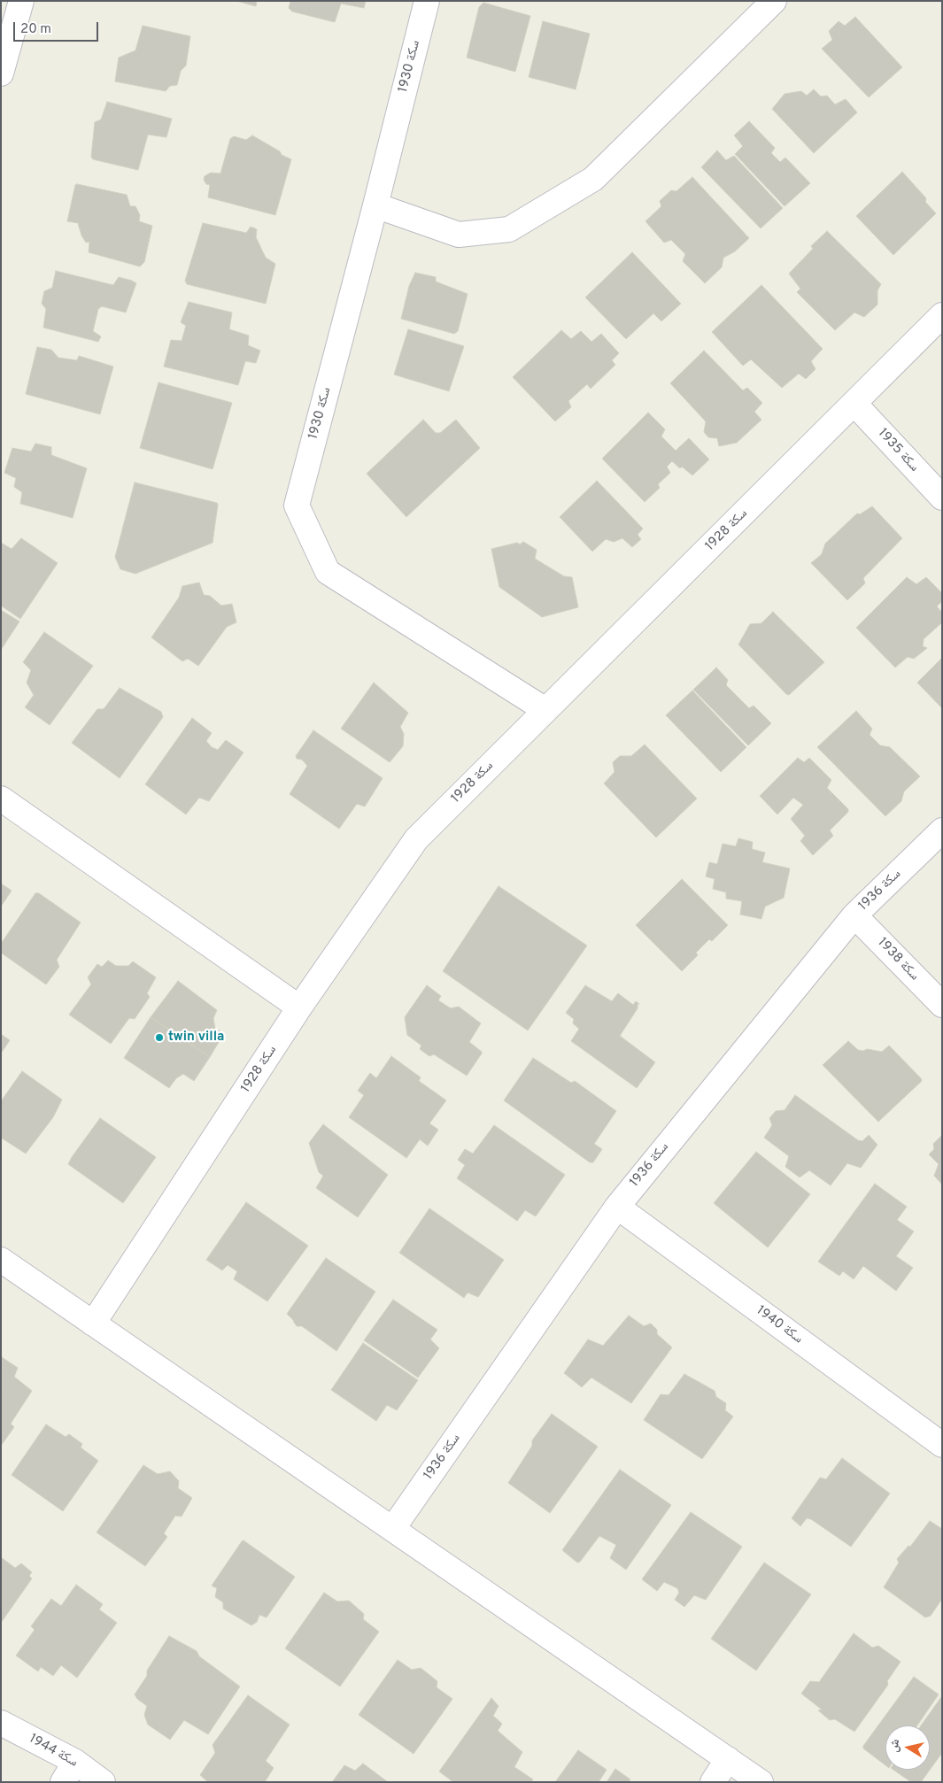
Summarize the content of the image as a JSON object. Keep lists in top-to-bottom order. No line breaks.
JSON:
{"streets":{"street":["سكة 1930","سكة 1935","سكة 1928","سكة 1936","سكة 1938","سكة 1940","سكة 1944"]},"crossings":[["سكة 1930","سكة 1928"],["سكة 1935","سكة 1928"],["سكة 1936","سكة 1938"],["سكة 1936","سكة 1940"]],"places":["twin villa"],"scale_bar":"20 m","north":"left"}
